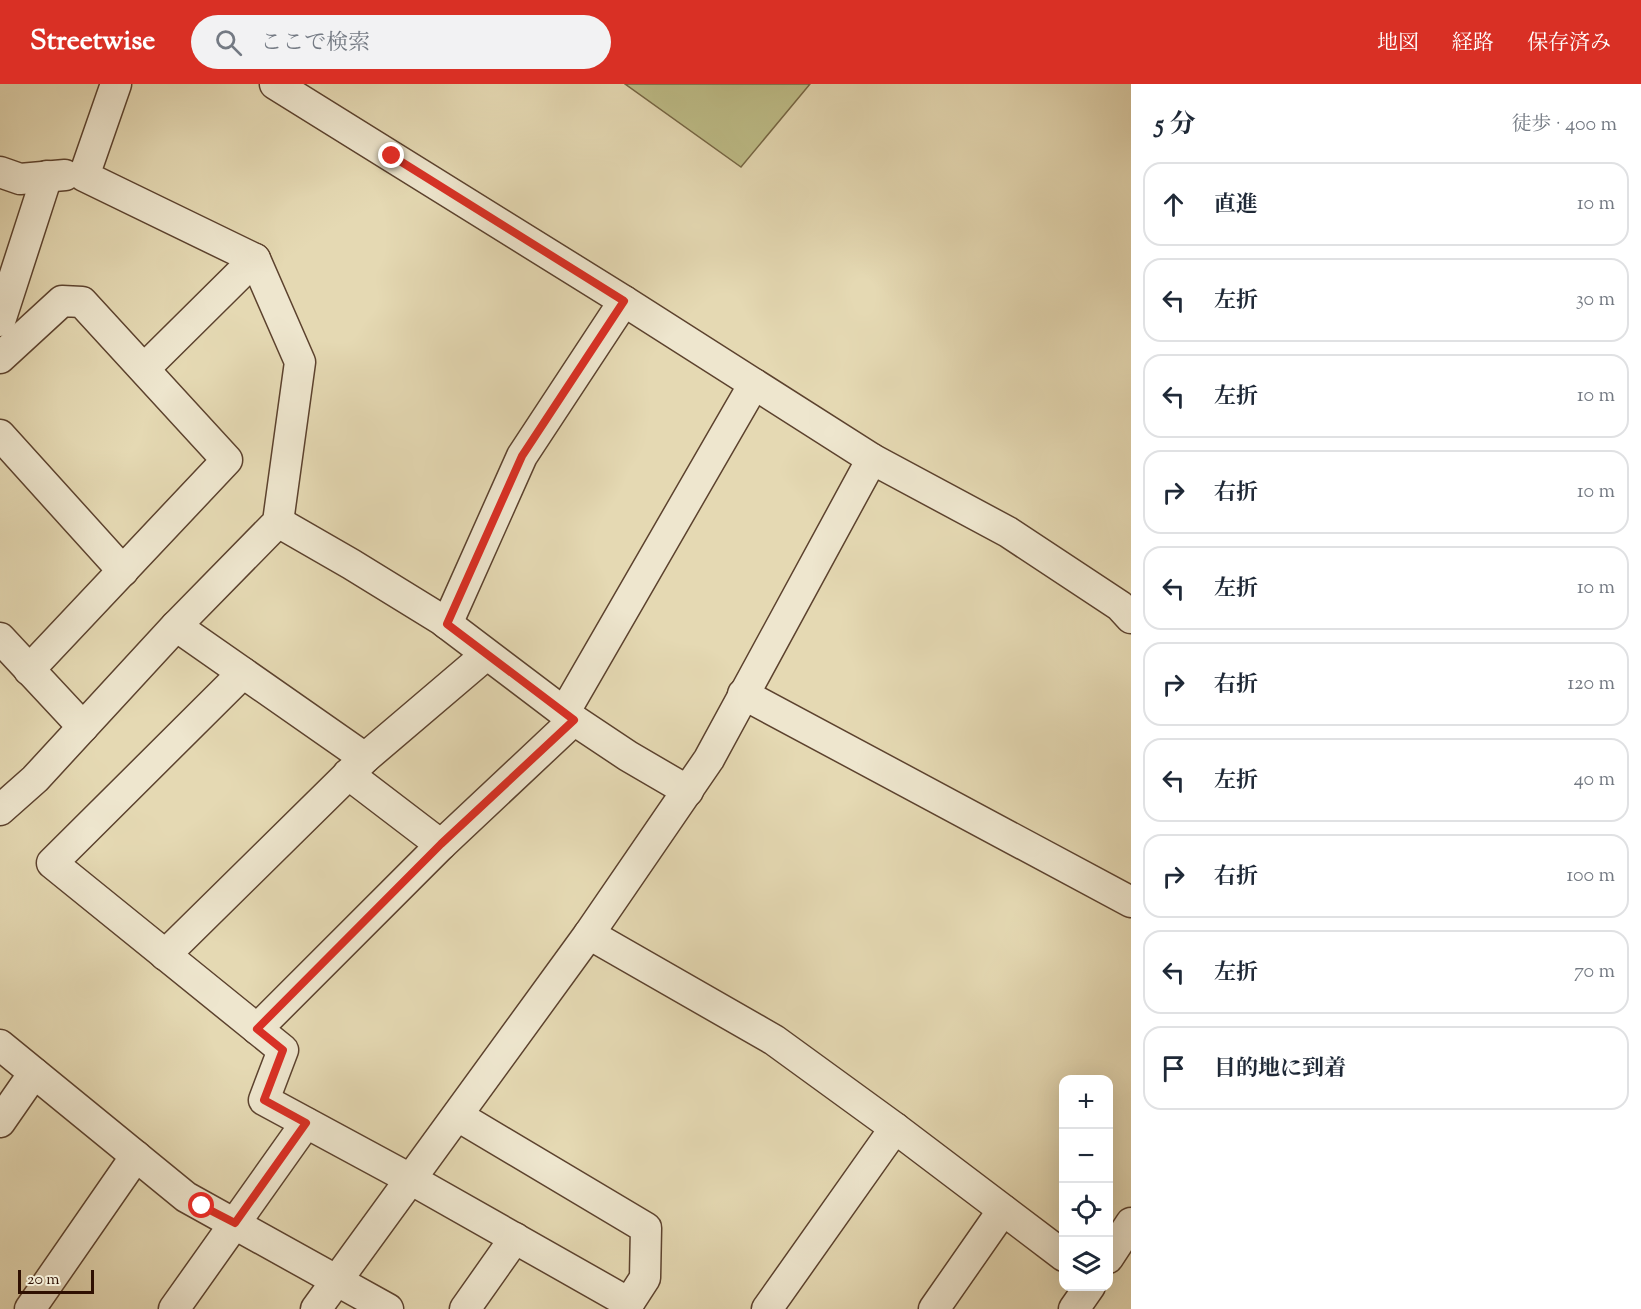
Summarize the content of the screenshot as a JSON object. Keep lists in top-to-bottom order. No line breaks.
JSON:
{"scale_bar":"20 m","page":{"header":"Streetwise","search":"ここで検索","nav":["地図","経路","保存済み"],"heading":["5 分","徒歩 · 400 m"],"list":[["直進","10 m"],["左折","30 m"],["左折","10 m"],["右折","10 m"],["左折","10 m"],["右折","120 m"],["左折","40 m"],["右折","100 m"],["左折","70 m"],"目的地に到着"],"map_buttons":["+","−"],"scale":"20 m"}}
